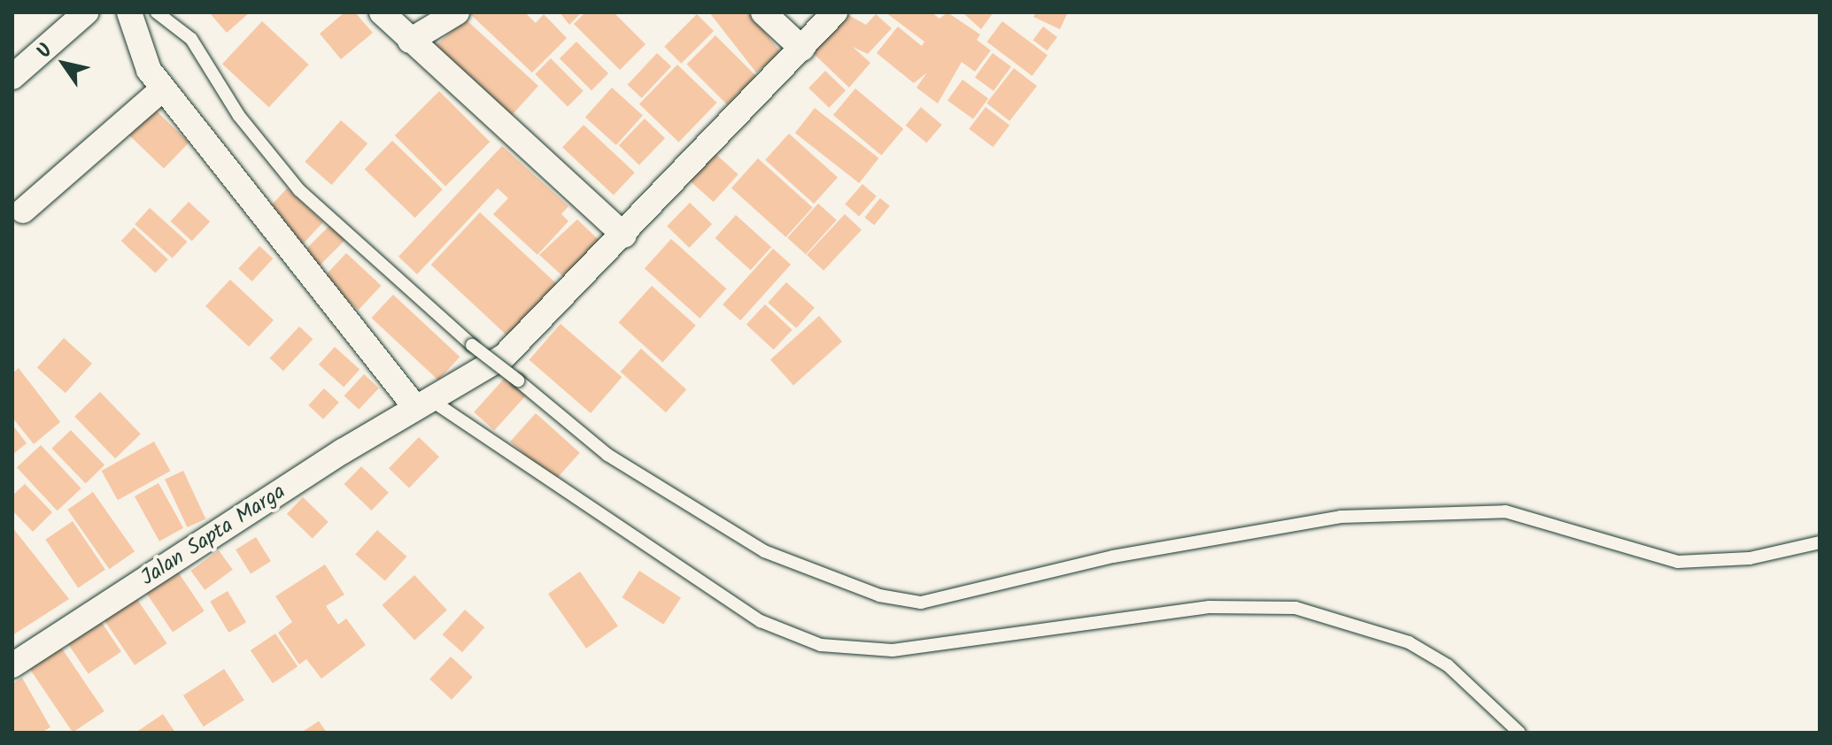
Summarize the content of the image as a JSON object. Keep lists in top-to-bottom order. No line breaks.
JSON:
{"streets":{"street":["Jalan Sapta Marga"]},"north":"top left"}
